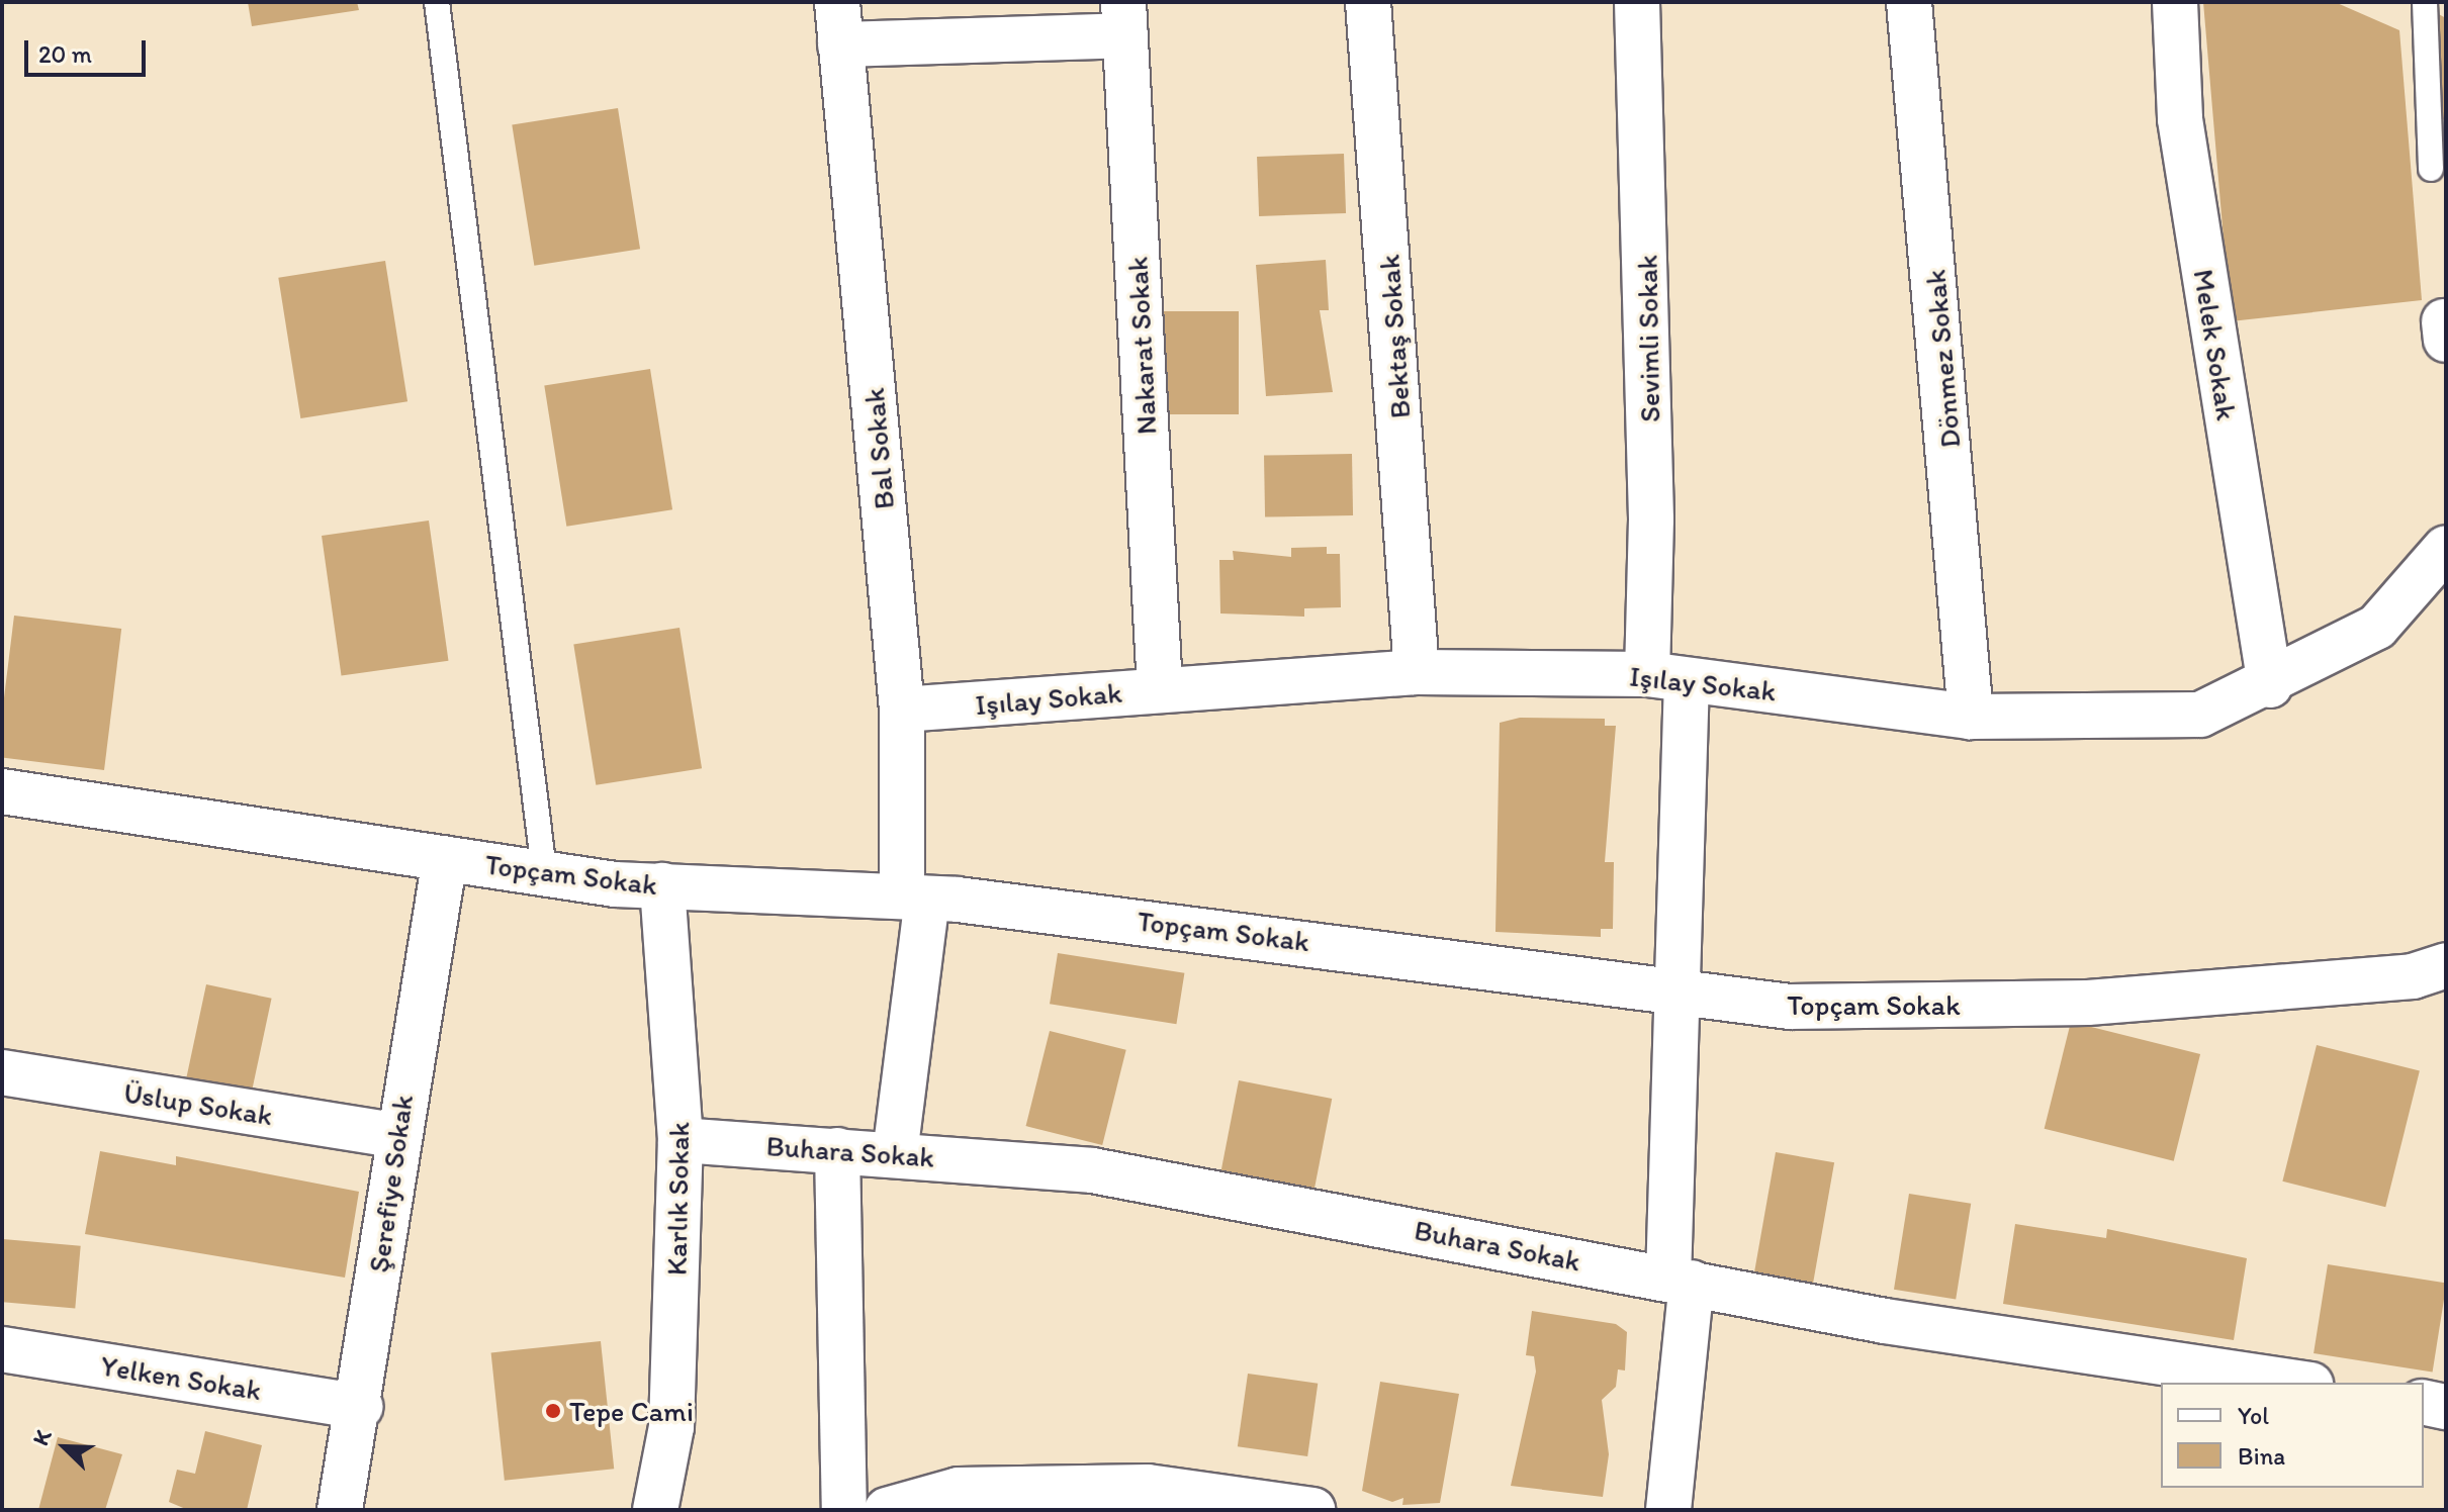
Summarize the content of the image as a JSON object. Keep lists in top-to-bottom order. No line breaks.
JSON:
{"streets":{"street":["Bektaş Sokak","Sevimli Sokak","Melek Sokak","Nakarat Sokak","Dönmez Sokak","Bal Sokak","Işılay Sokak","Topçam Sokak","Üslup Sokak","Buhara Sokak","Şerefiye Sokak","Karlık Sokak","Yelken Sokak"]},"crossings":[["Bektaş Sokak","Işılay Sokak"],["Sevimli Sokak","Işılay Sokak"],["Sevimli Sokak","Topçam Sokak"],["Sevimli Sokak","Buhara Sokak"],["Melek Sokak","Işılay Sokak"],["Nakarat Sokak","Işılay Sokak"],["Dönmez Sokak","Işılay Sokak"],["Bal Sokak","Işılay Sokak"],["Bal Sokak","Topçam Sokak"],["Bal Sokak","Buhara Sokak"],["Topçam Sokak","Şerefiye Sokak"],["Topçam Sokak","Karlık Sokak"],["Üslup Sokak","Şerefiye Sokak"],["Buhara Sokak","Karlık Sokak"],["Şerefiye Sokak","Yelken Sokak"]],"places":["Tepe Cami"],"legend":["Yol","Bina"],"scale_bar":"20 m","north":"top left"}
